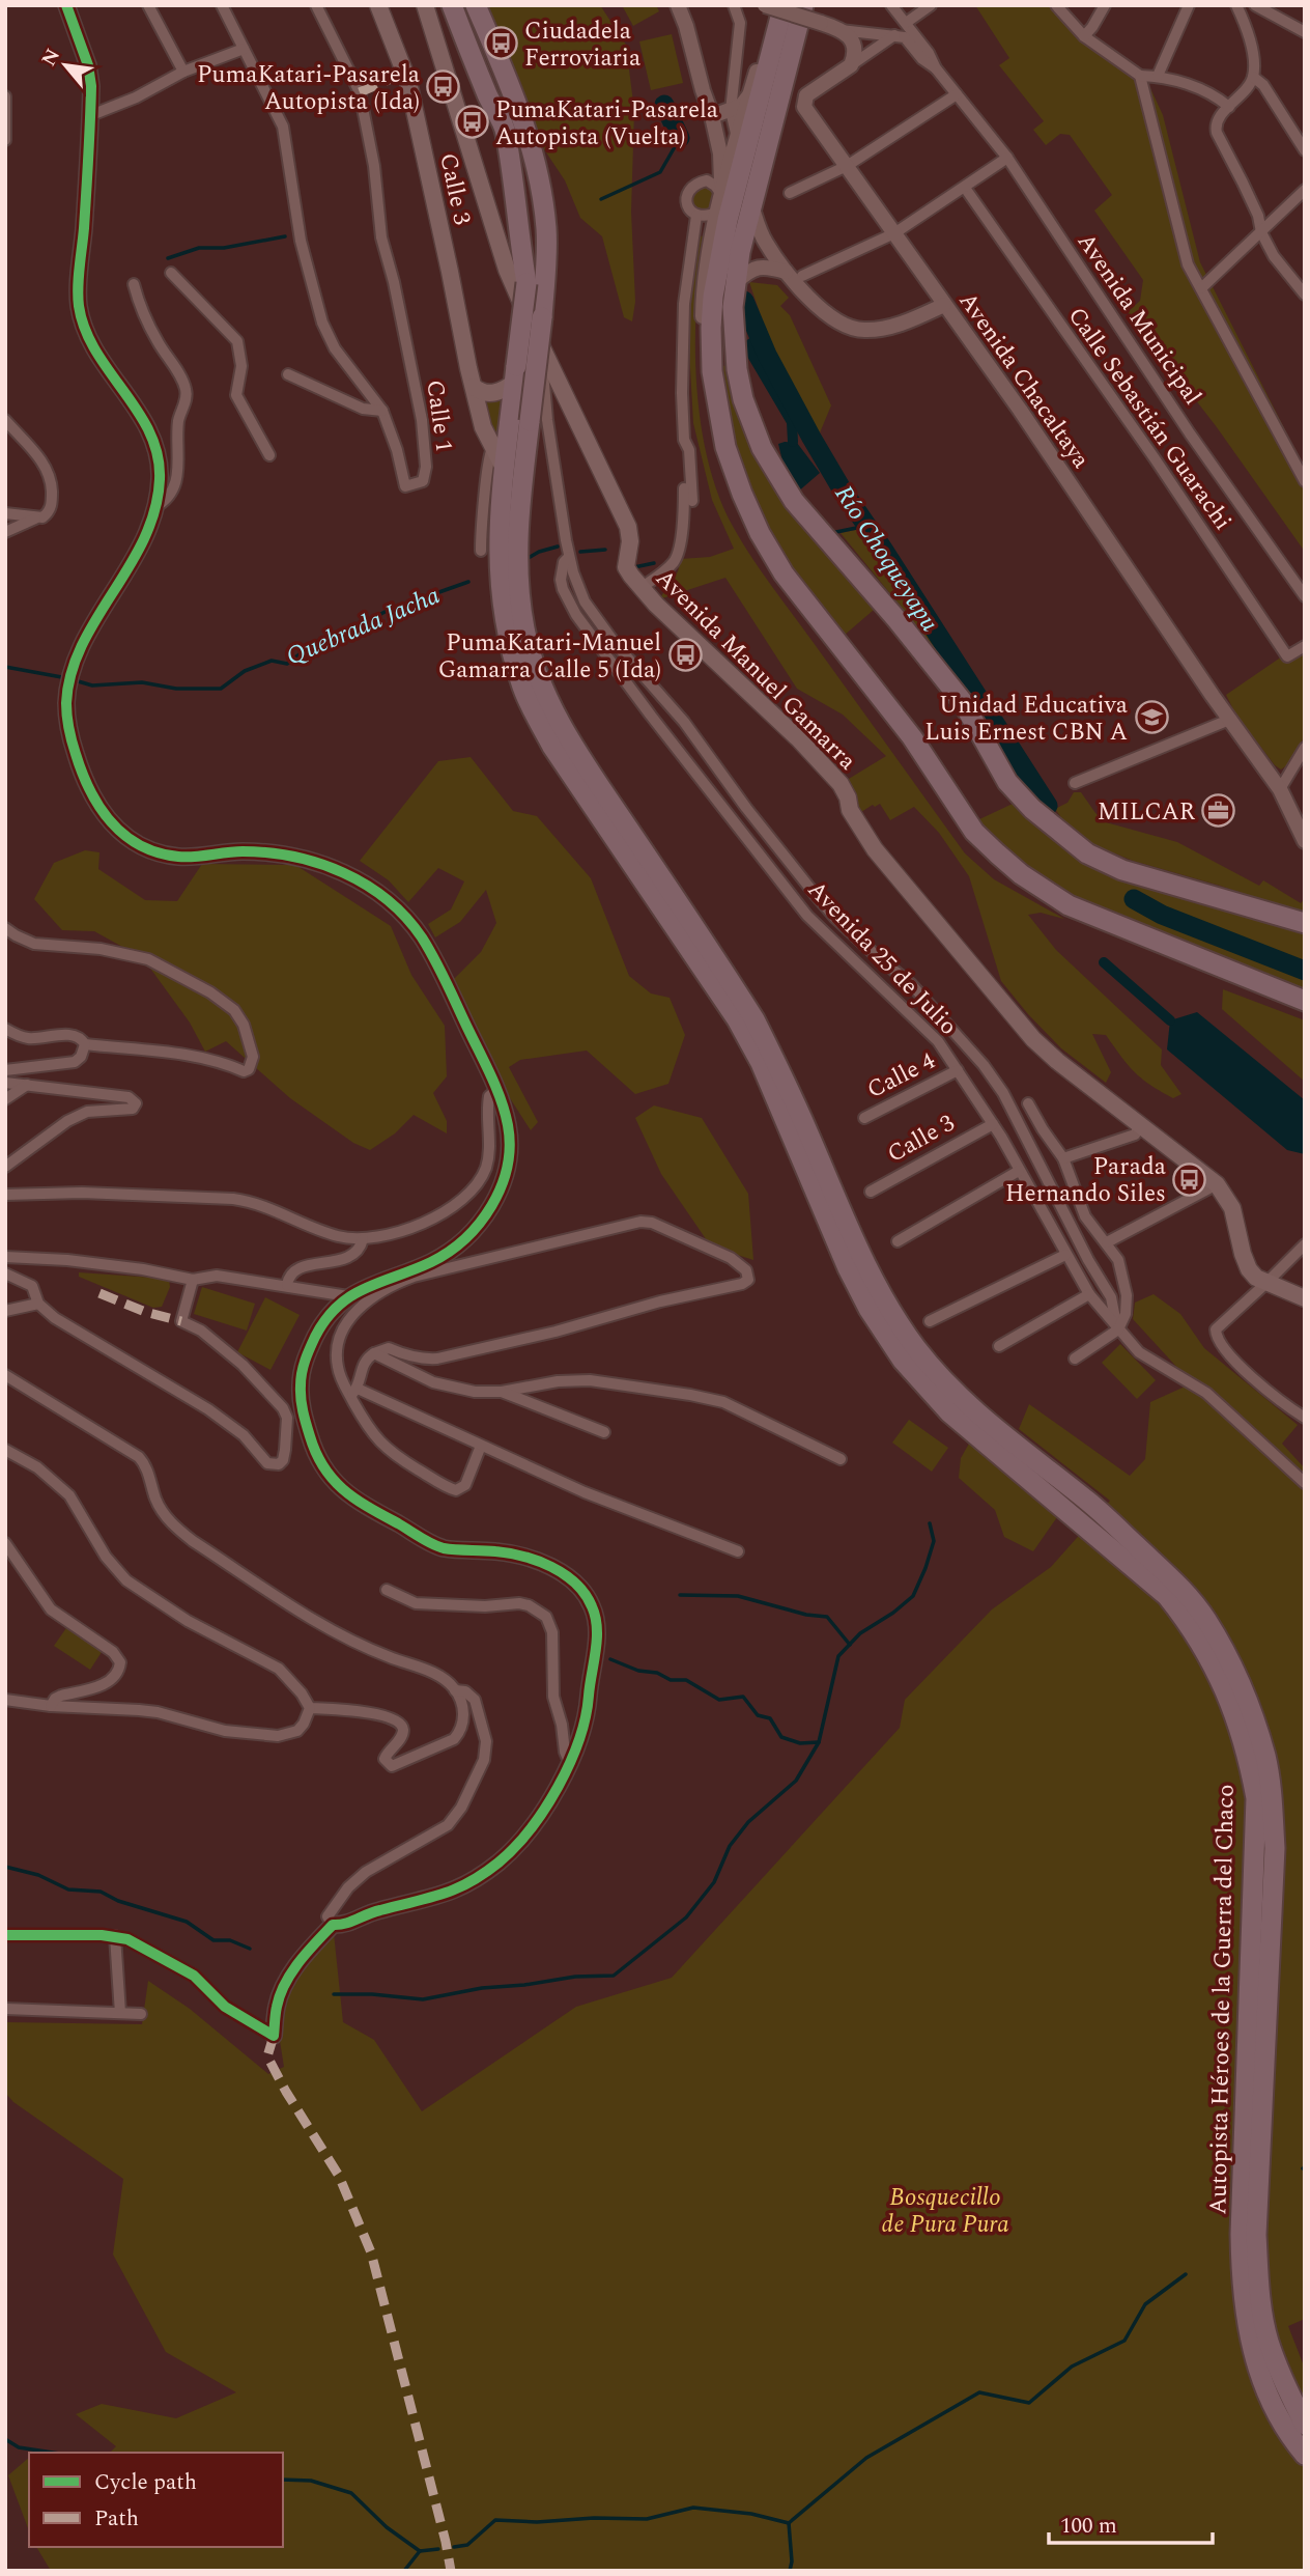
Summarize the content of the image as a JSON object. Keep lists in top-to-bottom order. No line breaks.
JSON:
{"streets":{"highway":["Autopista Héroes de la Guerra del Chaco"],"main road":["Calle 3","Avenida Manuel Gamarra"],"street":["Avenida Municipal","Avenida Chacaltaya","Calle 1","Calle Sebastián Guarachi","Avenida 25 de Julio","Calle 4"]},"crossings":[["Calle 3","Avenida 25 de Julio"],["Calle 3","Autopista Héroes de la Guerra del Chaco"],["Avenida Manuel Gamarra","Avenida 25 de Julio"],["Avenida 25 de Julio","Calle 4"]],"water":["Río Choqueyapu","Quebrada Jacha"],"parks":["Bosquecillo de Pura Pura"],"places":{"bus stop":["Ciudadela Ferroviaria","PumaKatari-Pasarela Autopista (Ida)","PumaKatari-Pasarela Autopista (Vuelta)","PumaKatari-Manuel Gamarra Calle 5 (Ida)","Parada Hernando Siles"],"school or university":["Unidad Educativa Luis Ernest CBN A"],"office":["MILCAR"]},"legend":["Cycle path","Path"],"scale_bar":"100 m","north":"top left"}
